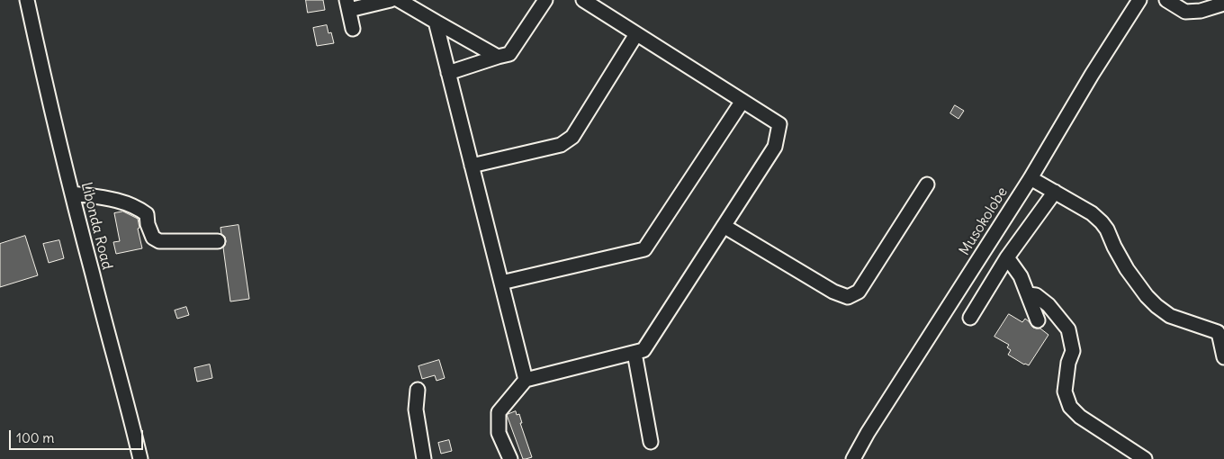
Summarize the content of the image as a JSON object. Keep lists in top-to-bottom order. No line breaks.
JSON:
{"streets":{"street":["Musokolobe","Libonda Road"]},"scale_bar":"100 m"}
